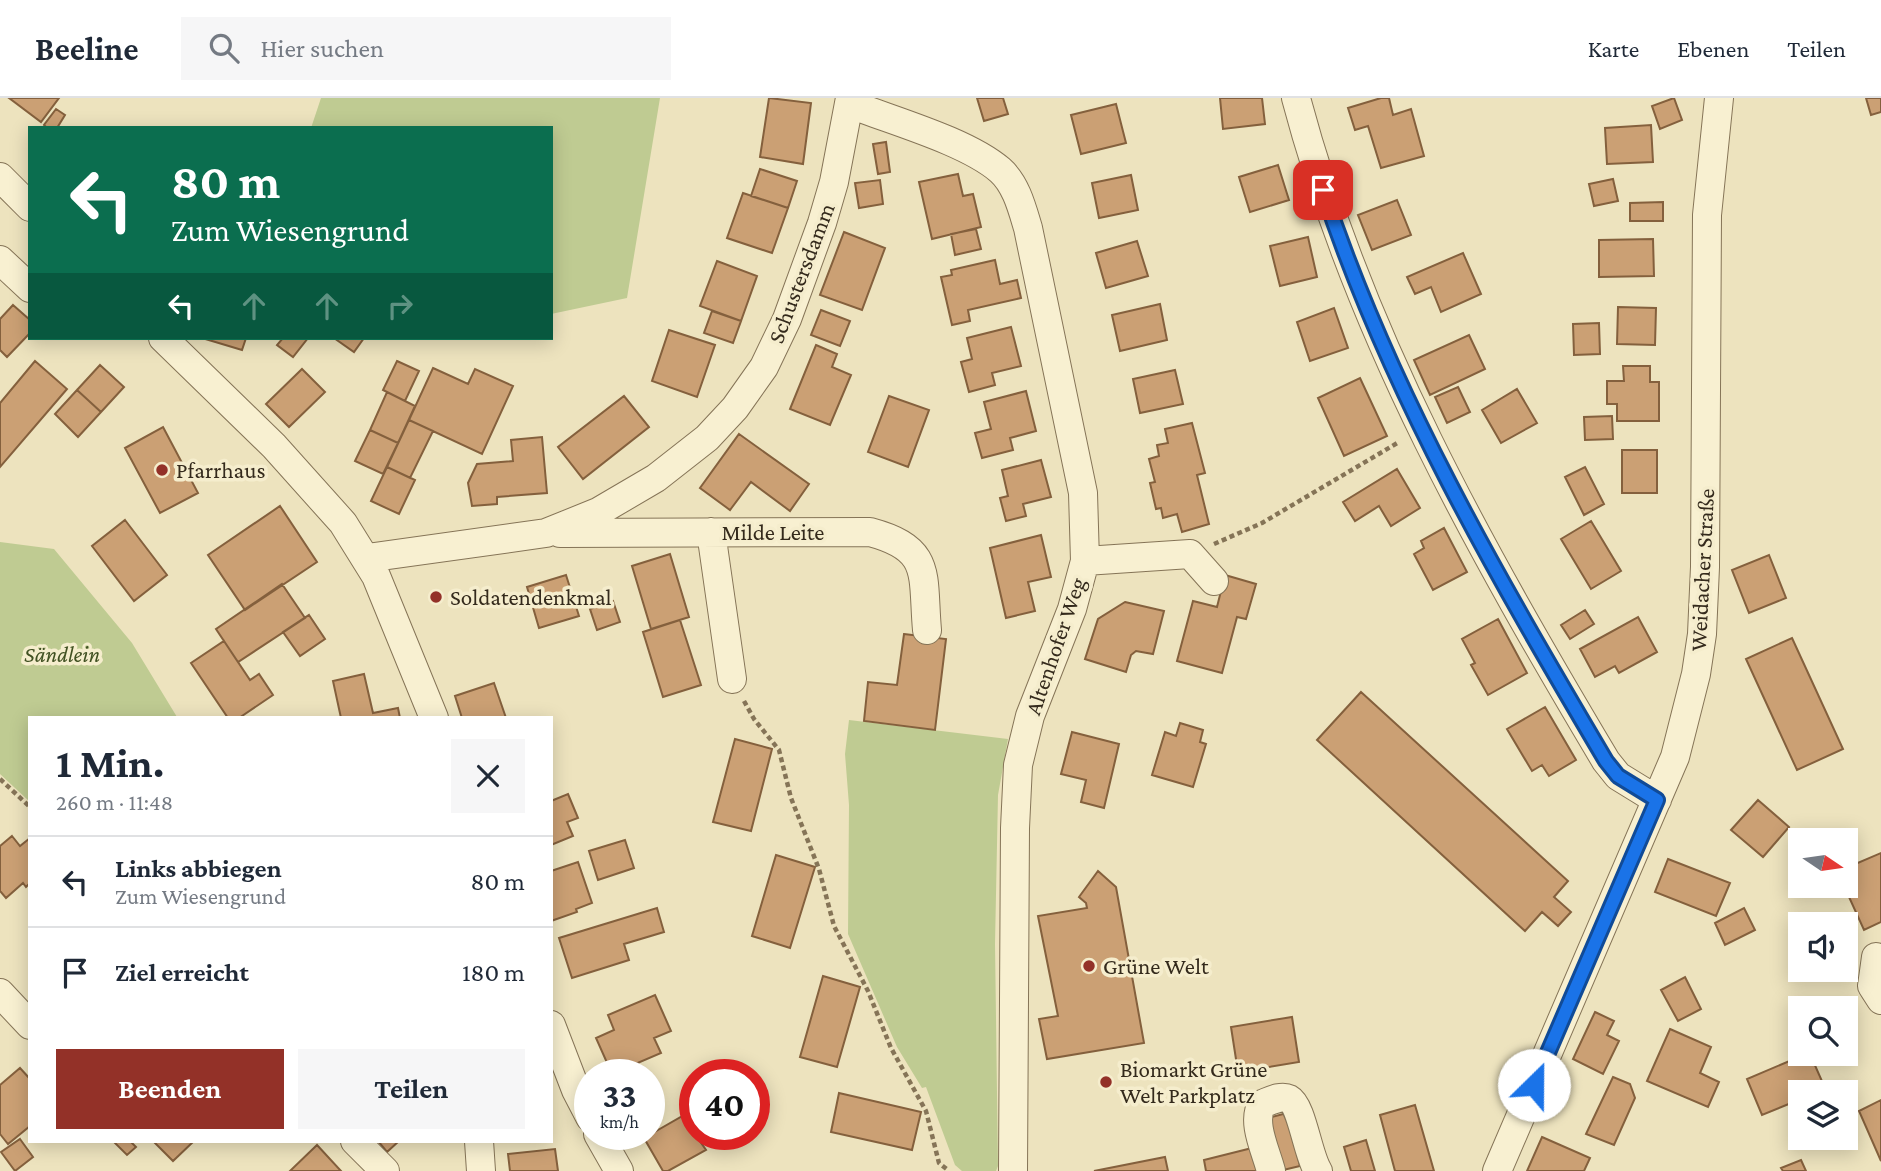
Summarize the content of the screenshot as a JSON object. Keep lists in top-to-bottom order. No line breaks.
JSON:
{"streets":{"street":["Schustersdamm","Milde Leite","Weidacher Straße","Altenhofer Weg"]},"crossings":[["Schustersdamm","Milde Leite"],["Schustersdamm","Altenhofer Weg"]],"parks":["Sändlein"],"places":["Pfarrhaus","Soldatendenkmal","Grüne Welt","Biomarkt Grüne Welt Parkplatz"],"north":"right","page":{"header":"Beeline","search":"Hier suchen","nav":["Karte","Ebenen","Teilen"],"turn":["80 m","Zum Wiesengrund"],"heading":["1 Min.","260 m · 11:48"],"list":[{"name":"Links abbiegen","note":"Zum Wiesengrund","value":"80 m"},{"name":"Ziel erreicht","value":"180 m"}],"buttons":["Beenden","Teilen"],"speed":"33 km/h","limit":"40"}}
